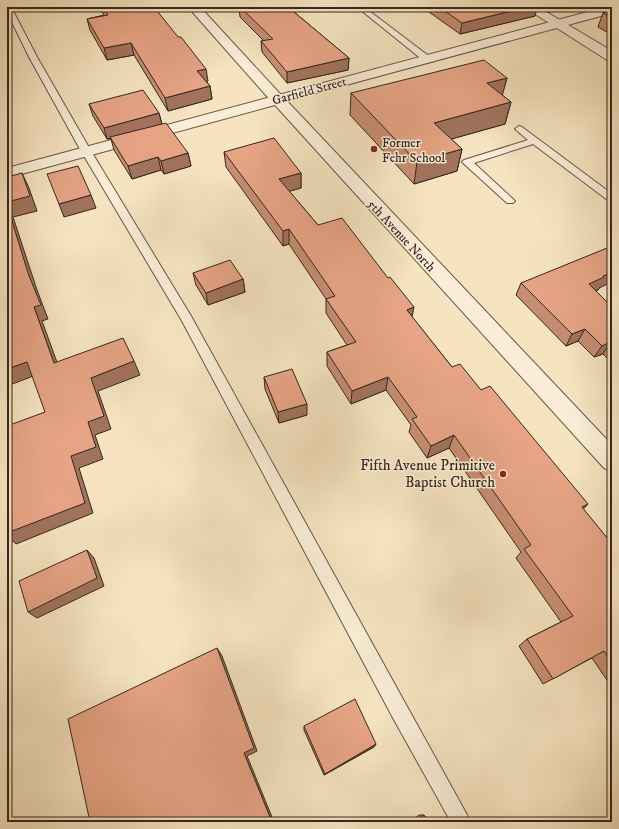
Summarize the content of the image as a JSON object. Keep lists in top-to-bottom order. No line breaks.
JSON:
{"streets":{"street":["Garfield Street","5th Avenue North"]},"crossings":[["Garfield Street","5th Avenue North"]],"places":["Former Fehr School","Fifth Avenue Primitive Baptist Church"]}
